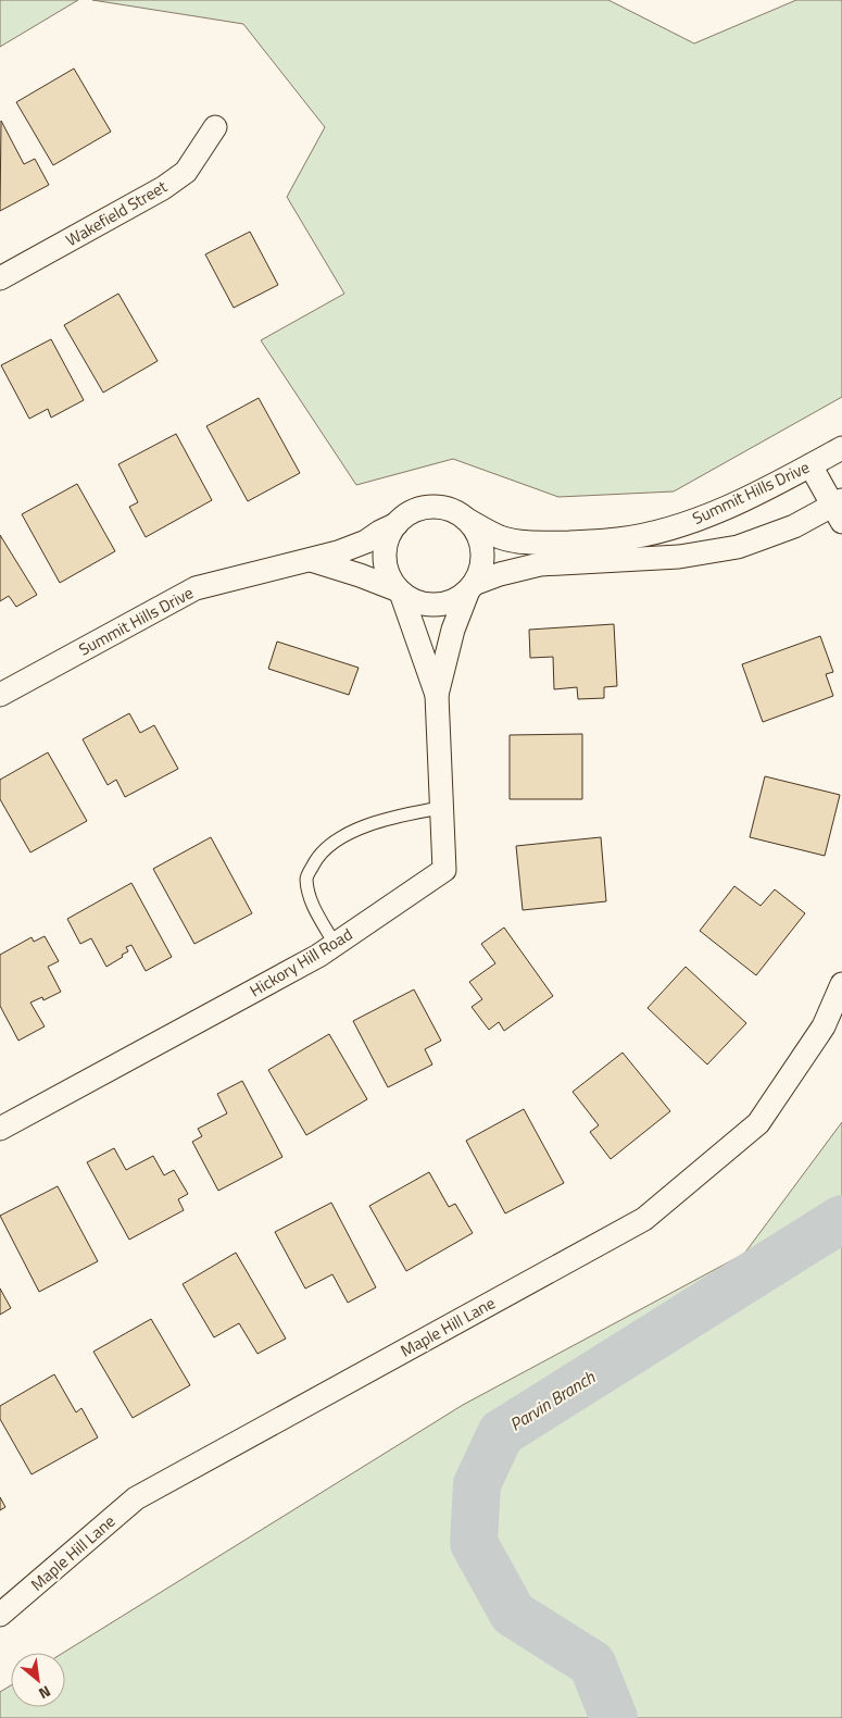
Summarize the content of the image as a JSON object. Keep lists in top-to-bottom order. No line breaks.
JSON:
{"streets":{"street":["Wakefield Street","Summit Hills Drive","Hickory Hill Road","Maple Hill Lane"]},"crossings":[["Summit Hills Drive","Hickory Hill Road"]],"water":["Parvin Branch"],"north":"bottom right"}
